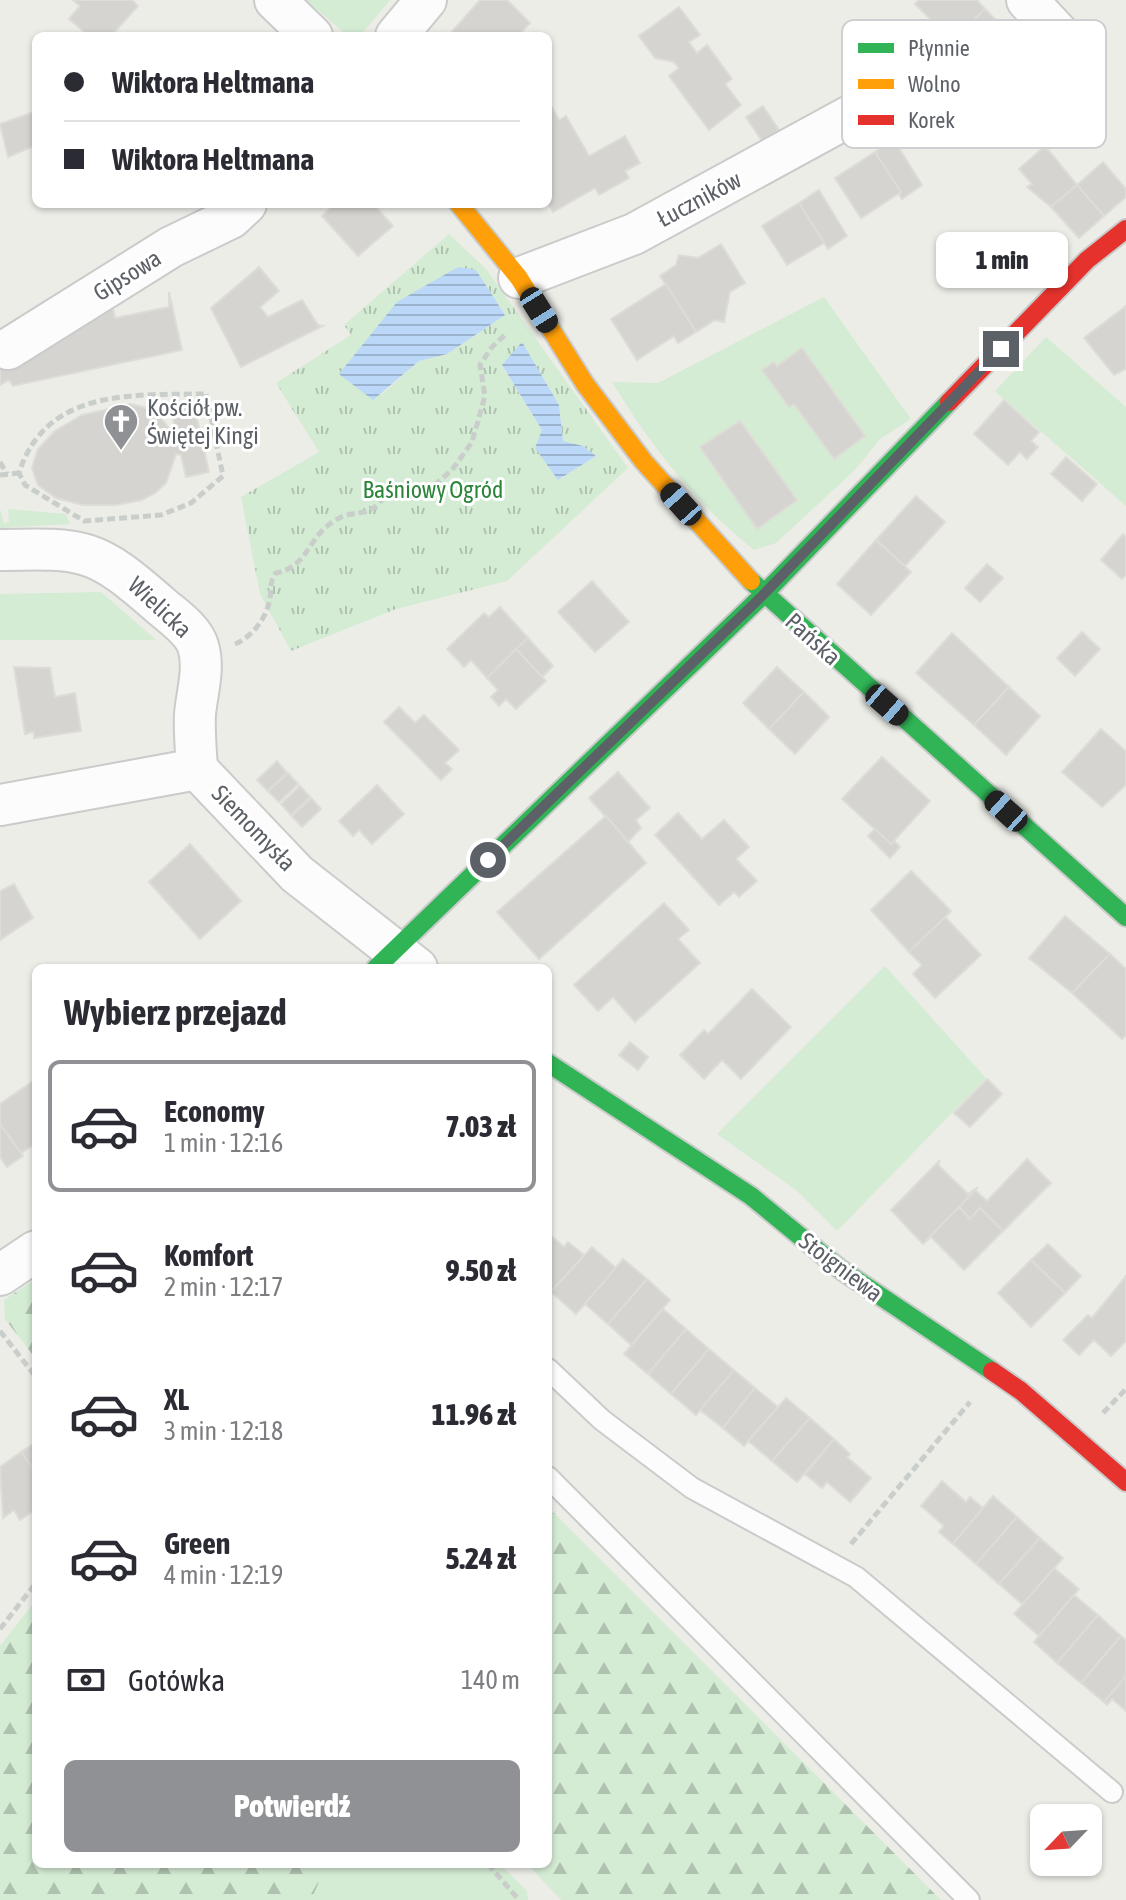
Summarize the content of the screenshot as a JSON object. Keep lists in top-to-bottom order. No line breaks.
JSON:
{"streets":{"street":["Łuczników","Gipsowa","Wielicka","Pańska","Siemomysła","Stoigniewa"]},"crossings":[["Łuczników","Pańska"],["Wielicka","Siemomysła"]],"parks":["Baśniowy Ogród"],"places":{"church":["Kościół pw. Świętej Kingi"]},"legend":["Płynnie","Wolno","Korek"],"north":"bottom left","page":{"banner":["Wiktora Heltmana","Wiktora Heltmana"],"bubble":"1 min","heading":"Wybierz przejazd","list":[{"name":"Economy","note":"1 min · 12:16","value":"7.03 zł"},{"name":"Komfort","note":"2 min · 12:17","value":"9.50 zł"},{"name":"XL","note":"3 min · 12:18","value":"11.96 zł"},{"name":"Green","note":"4 min · 12:19","value":"5.24 zł"}],"pay":["Gotówka","140 m"],"buttons":"Potwierdź"}}
